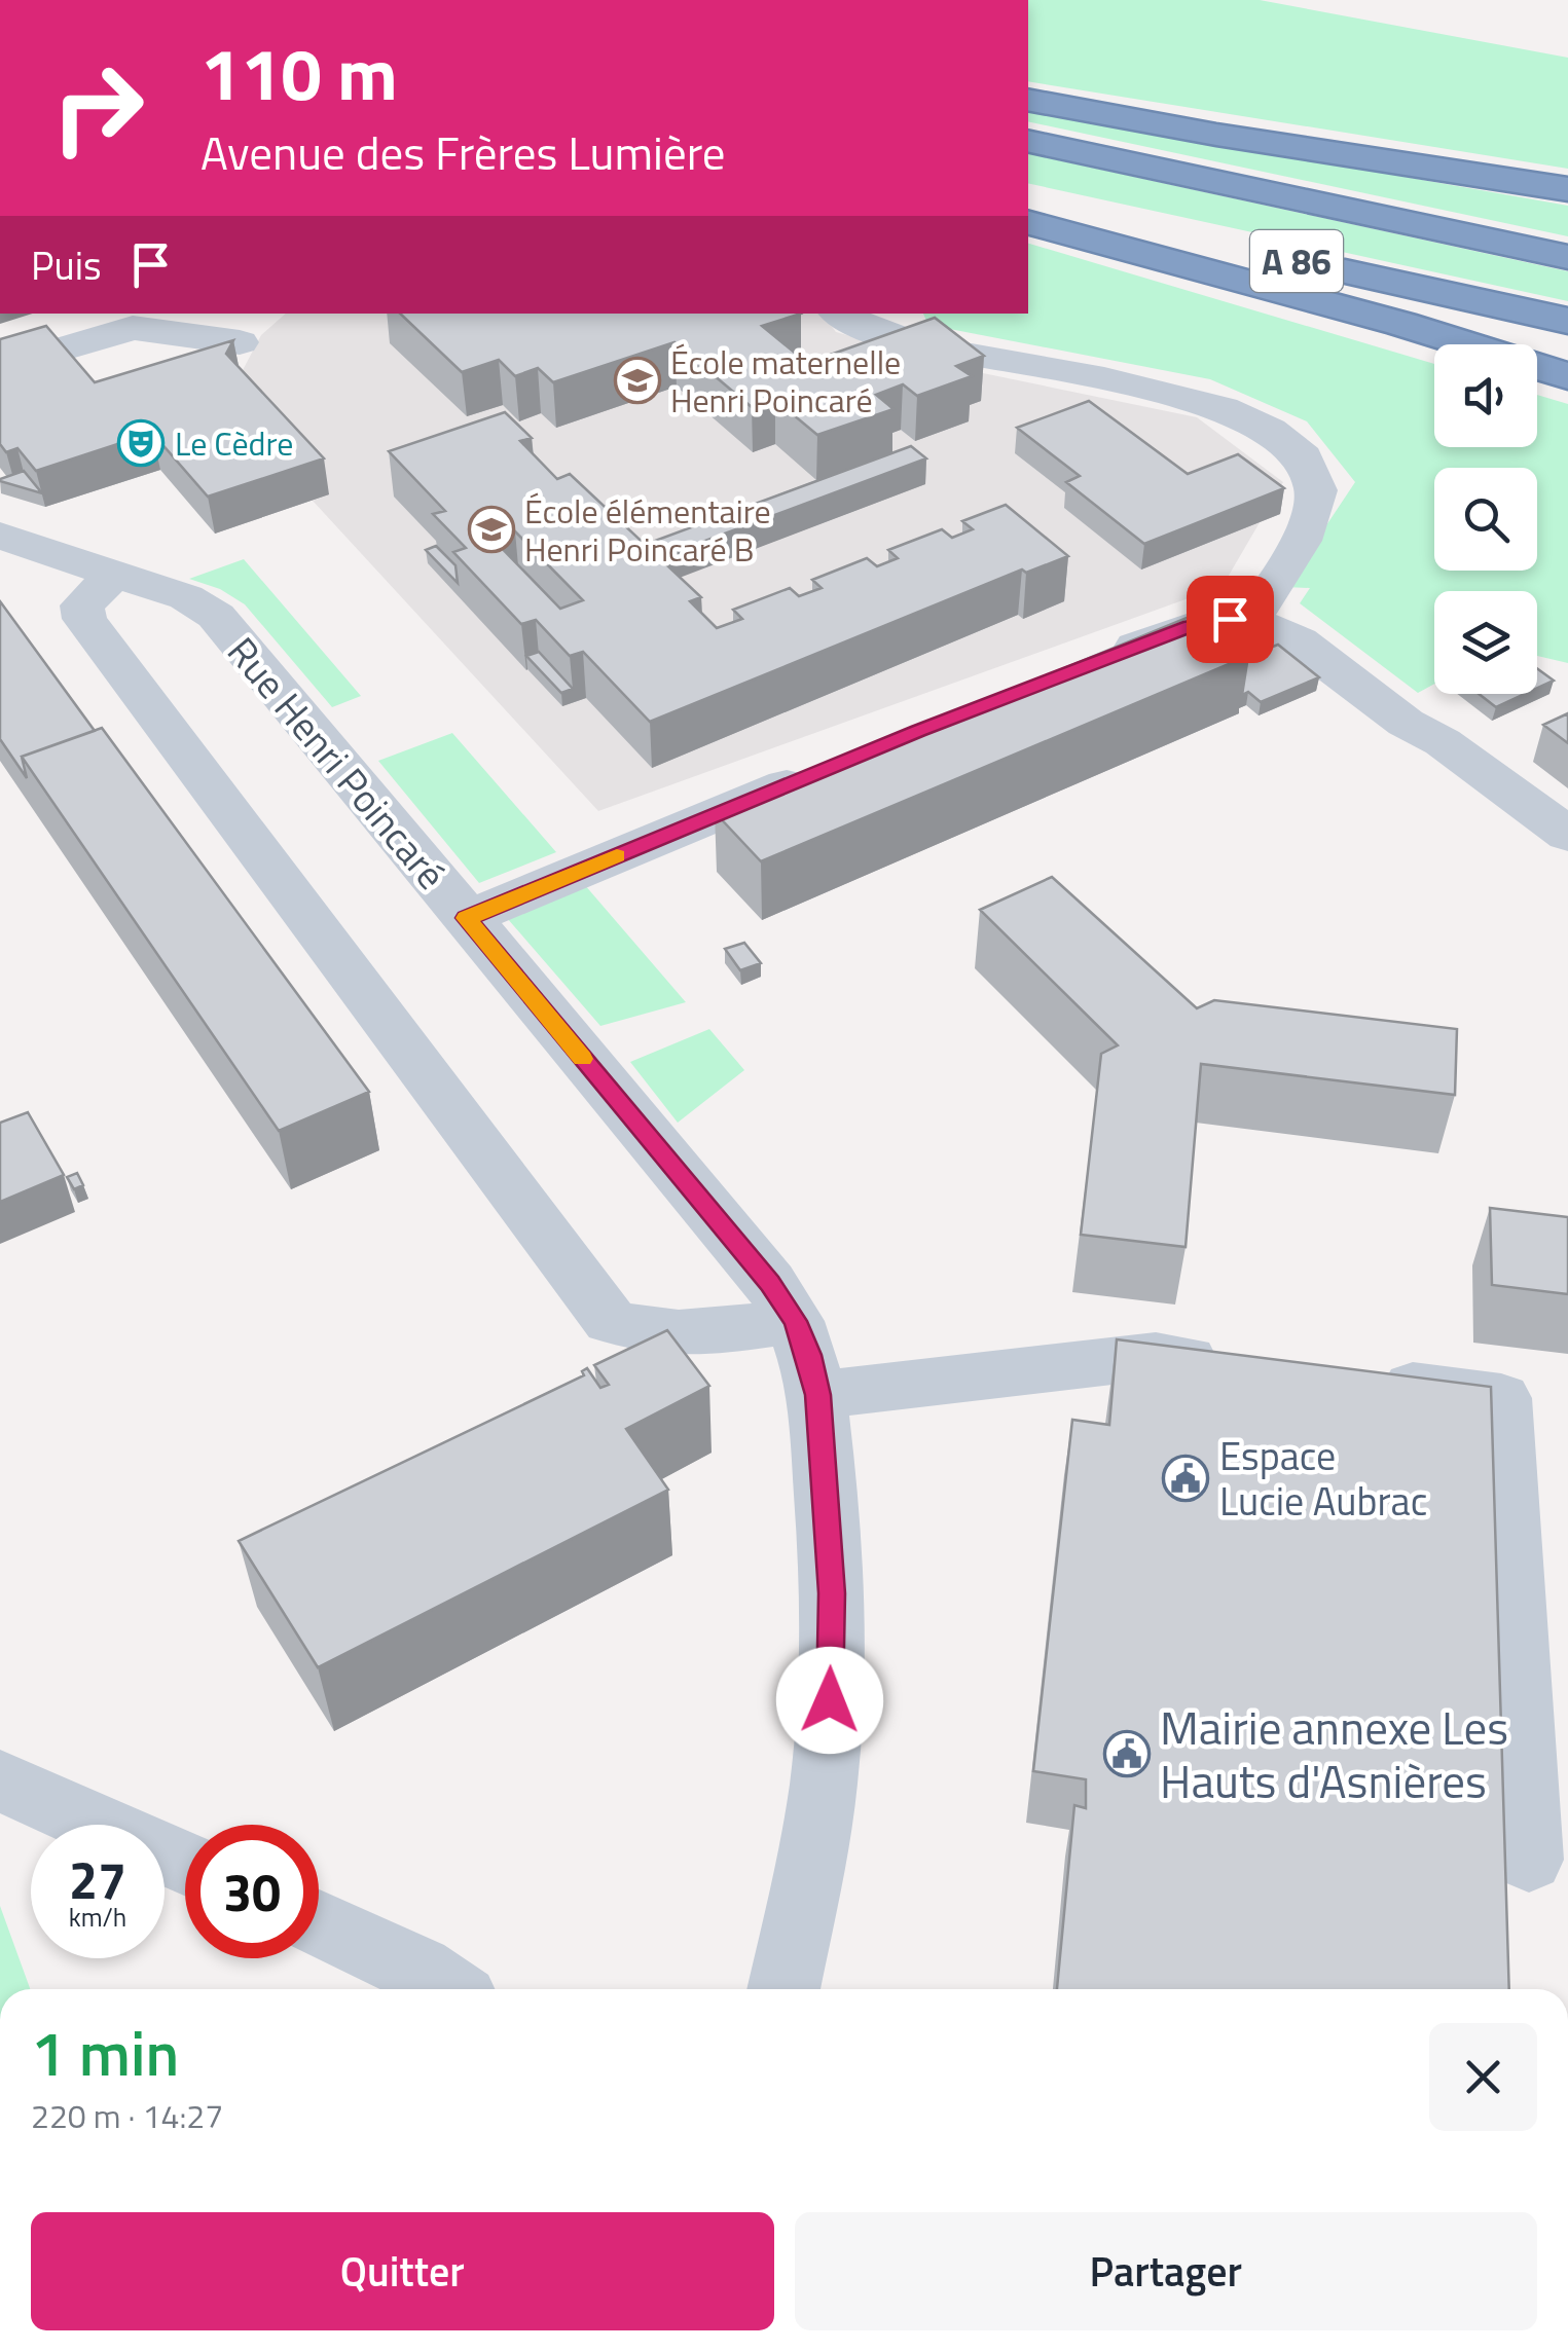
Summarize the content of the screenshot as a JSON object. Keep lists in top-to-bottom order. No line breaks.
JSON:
{"streets":{"highway":["A 86"],"street":["Rue Henri Poincaré"]},"places":{"school or university":["École maternelle Henri Poincaré","École élémentaire Henri Poincaré B"],"theatre":["Le Cèdre"],"public building":["Espace Lucie Aubrac","Mairie annexe Les Hauts d'Asnières"]},"page":{"turn":["110 m","Avenue des Frères Lumière"],"then":"Puis","speed":"27 km/h","limit":"30","heading":["1 min","220 m · 14:27"],"buttons":["Quitter","Partager"]}}
